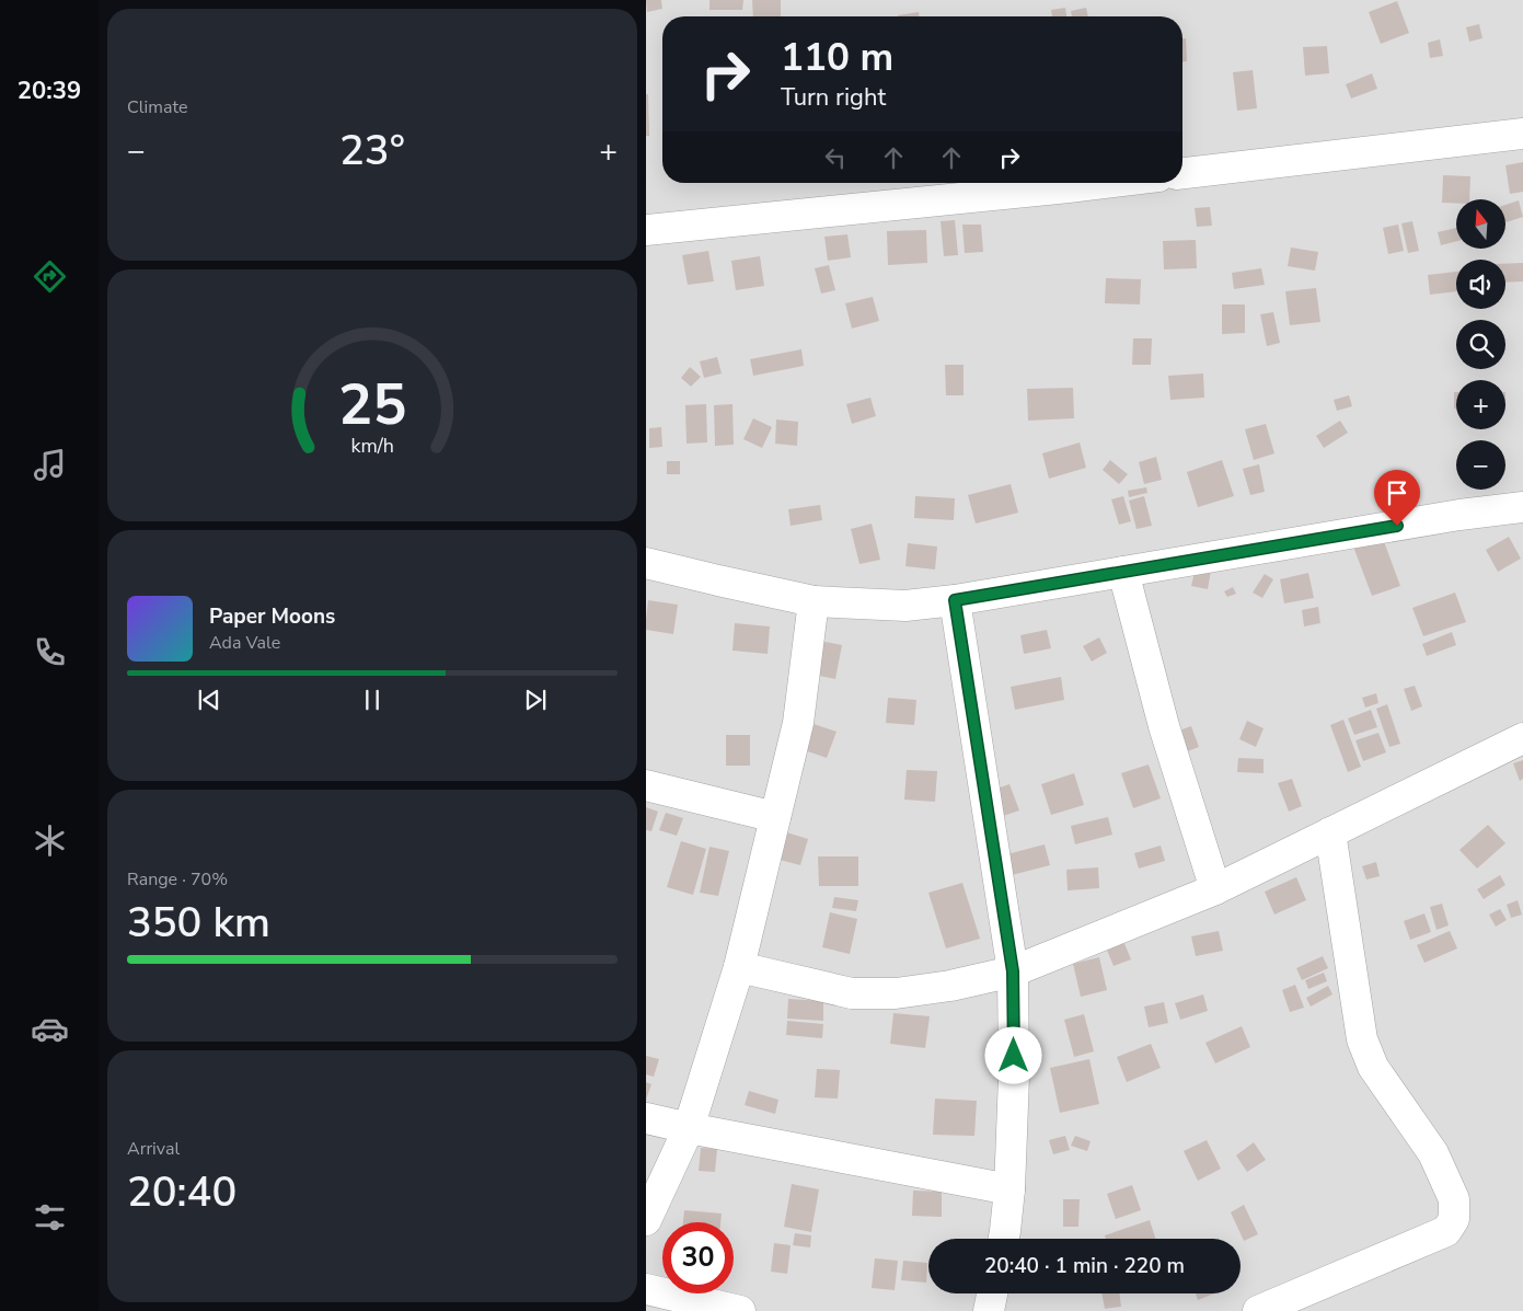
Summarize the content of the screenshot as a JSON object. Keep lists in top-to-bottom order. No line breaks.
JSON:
{"north":"top","page":{"tabs":"20:39","tile":["Climate",["Range · 70%","350 km"],["Arrival","20:40"]],"turn":["110 m","Turn right"],"heat":["−","23°","+"],"map_buttons":["+","−"],"song":["Paper Moons","Ada Vale"],"limit":"30","trip":"20:40 · 1 min · 220 m","gauge":["25","km/h"]}}
